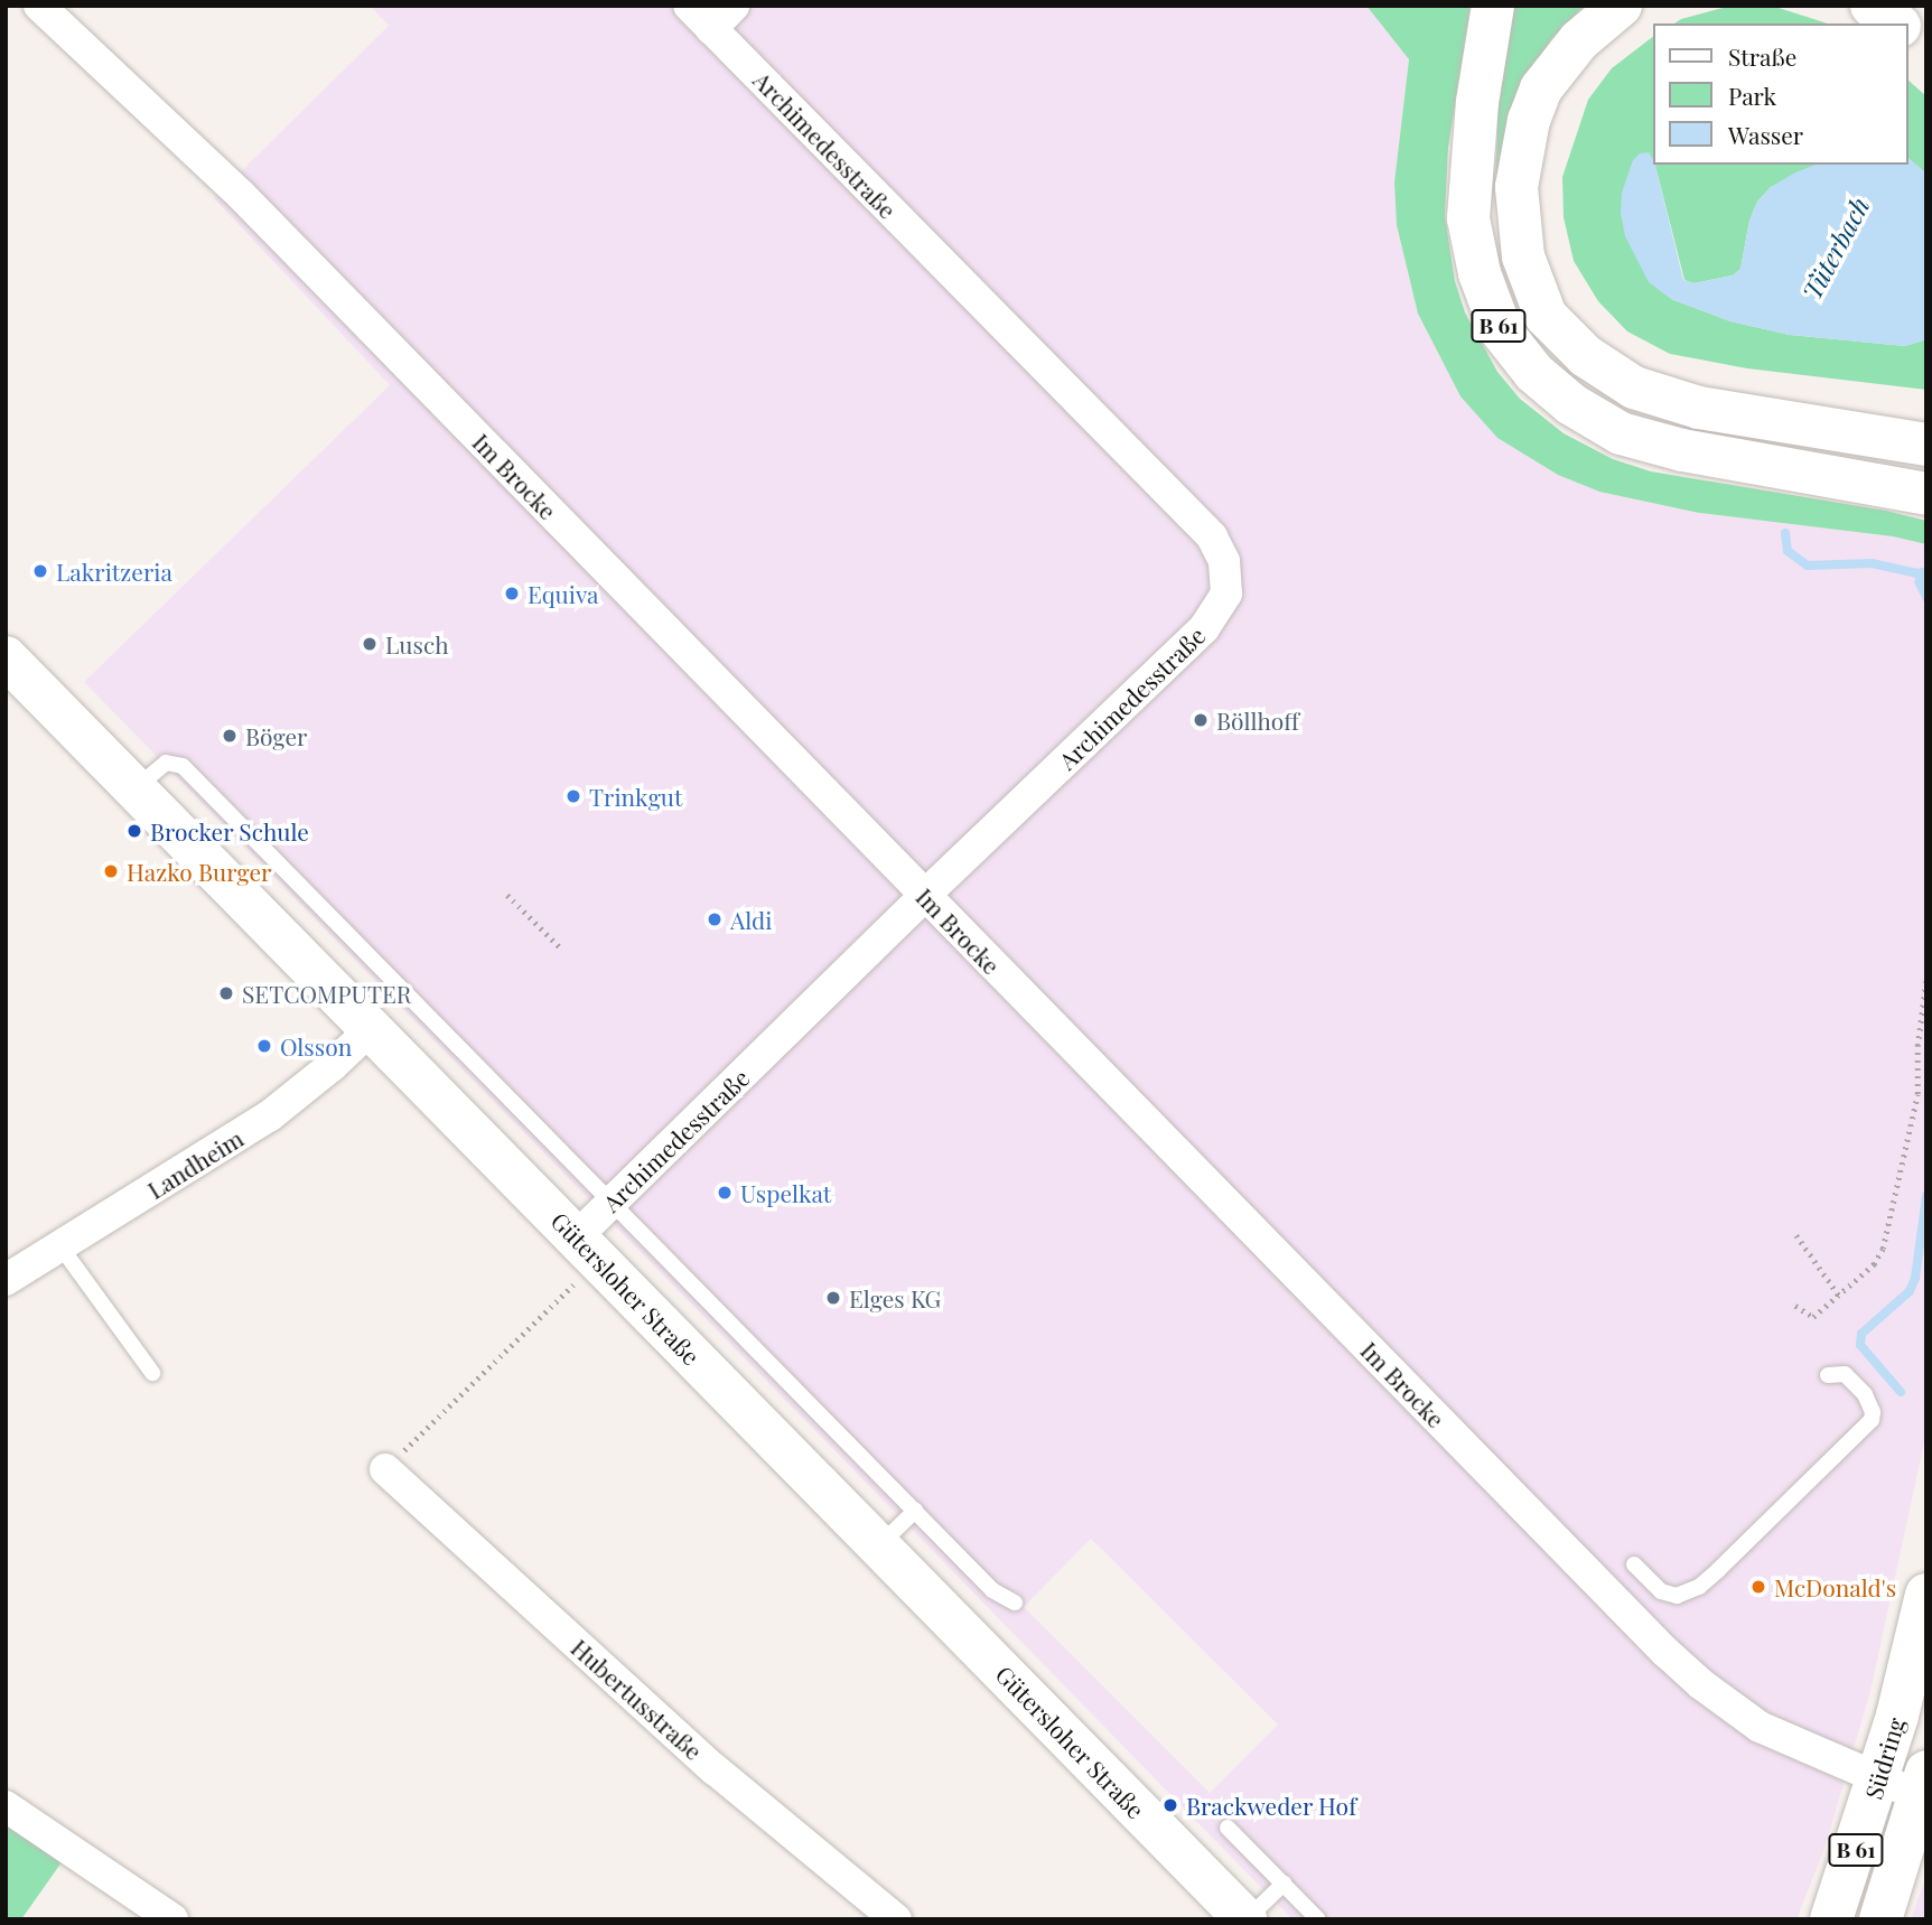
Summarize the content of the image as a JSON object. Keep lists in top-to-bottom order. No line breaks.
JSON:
{"streets":{"main road":["B 61","Gütersloher Straße","Südring"],"street":["Archimedesstraße","Im Brocke","Landheim","Hubertusstraße"]},"crossings":[["Archimedesstraße","Im Brocke"],["Archimedesstraße","Gütersloher Straße"],["Im Brocke","Südring"],["Landheim","Gütersloher Straße"]],"water":["Tüterbach"],"places":["Lakritzeria","Equiva","Lusch","Böllhoff","Böger","Trinkgut","Brocker Schule","Hazko Burger","Aldi","SETCOMPUTER","Olsson","Uspelkat","Elges KG","McDonald's","Brackweder Hof"],"legend":["Straße","Park","Wasser"]}
